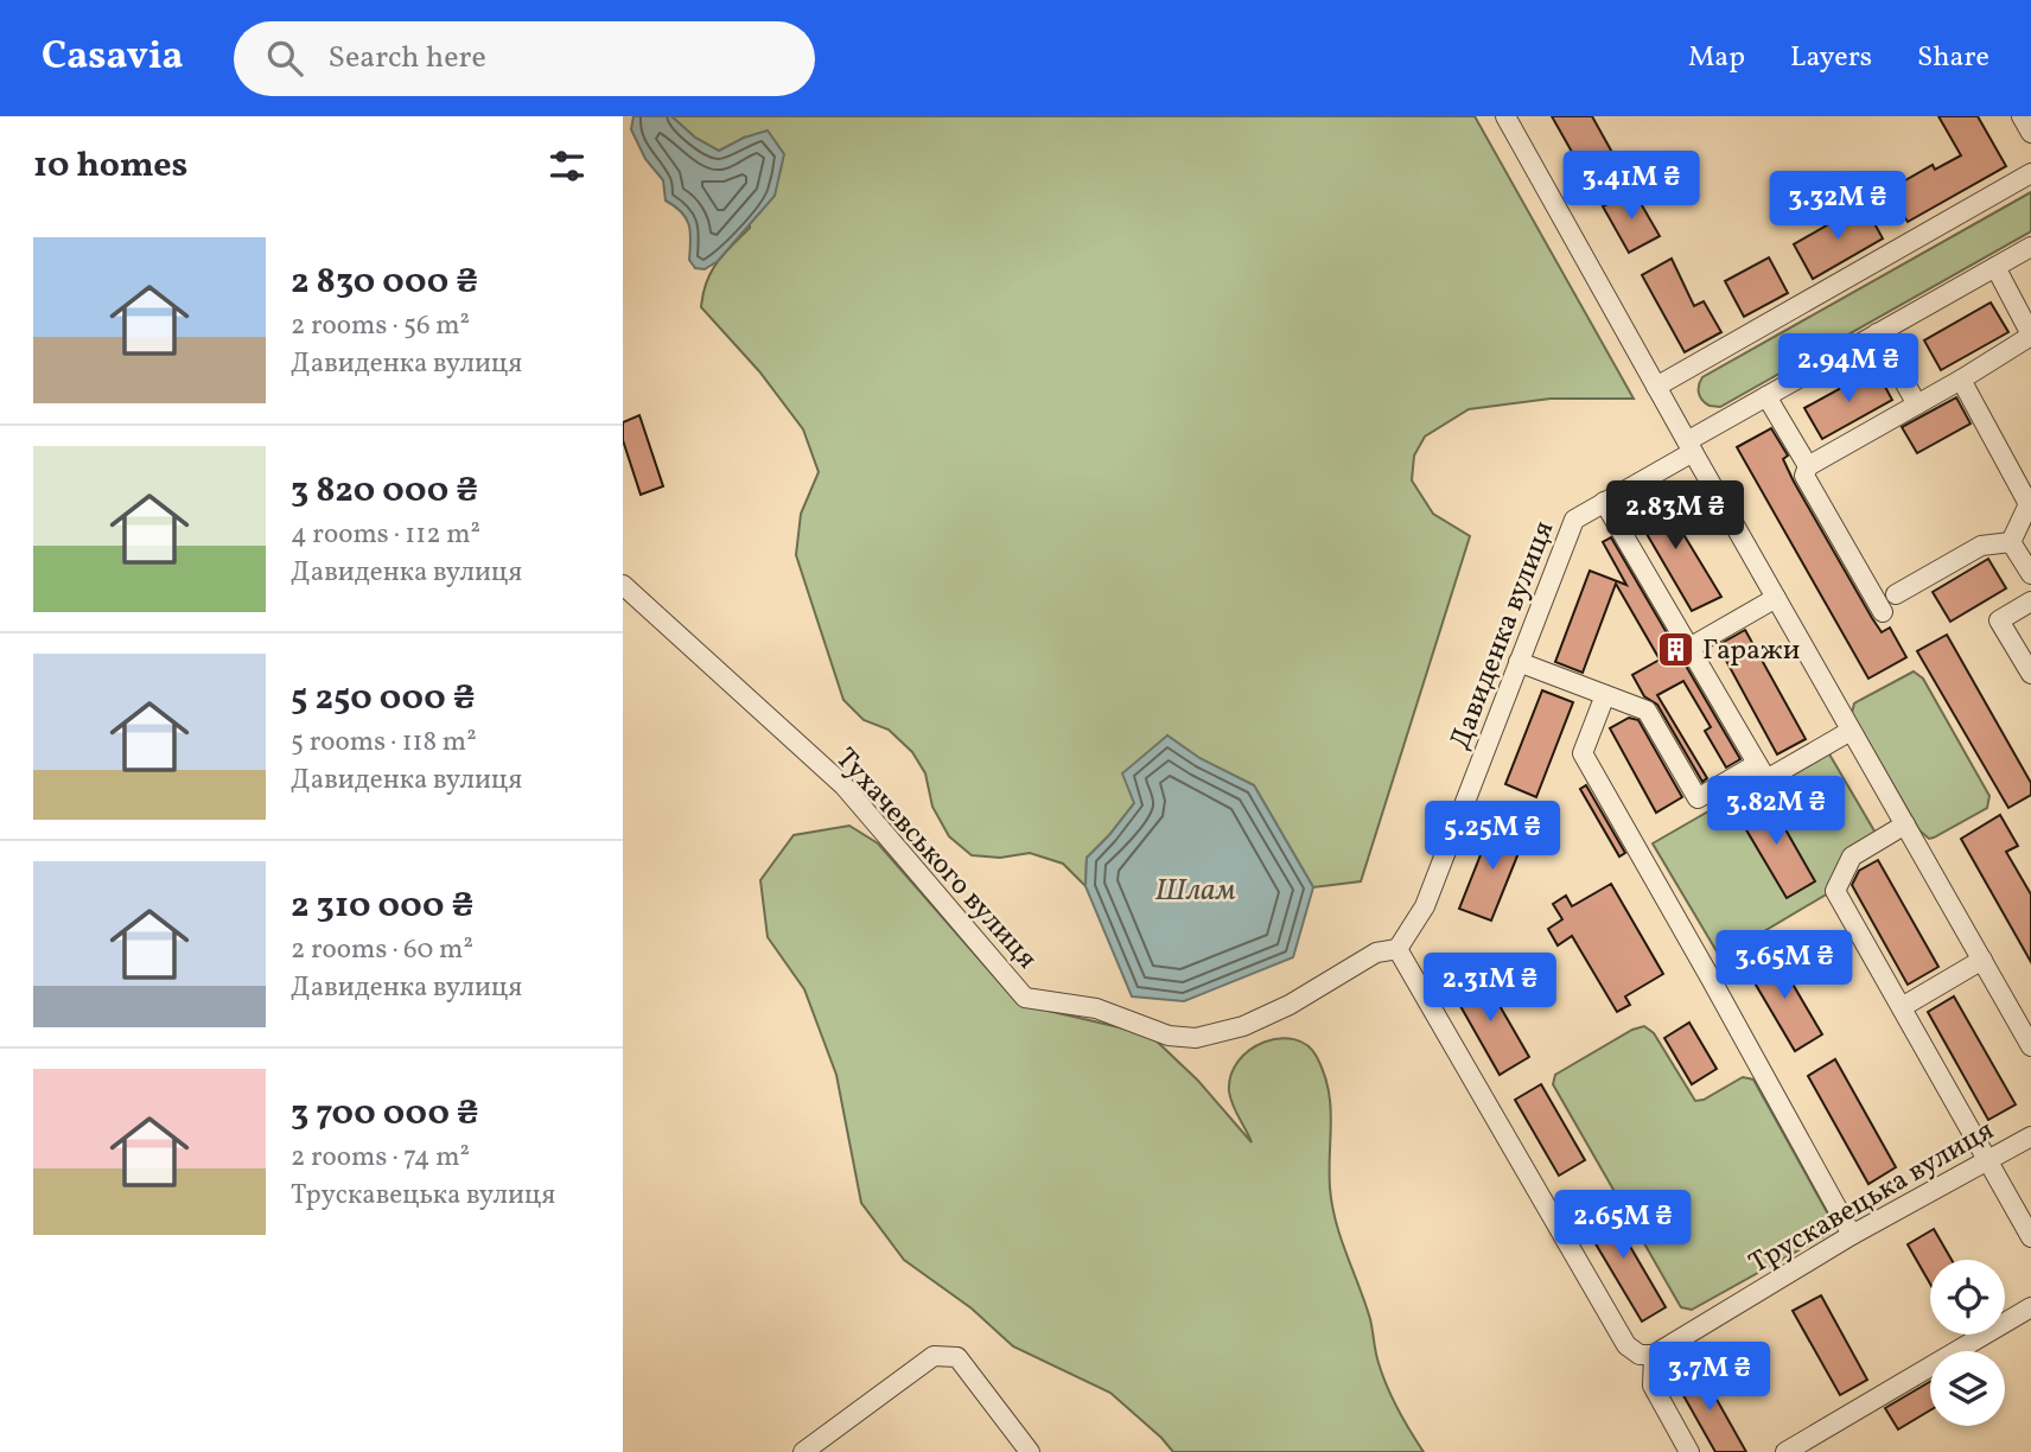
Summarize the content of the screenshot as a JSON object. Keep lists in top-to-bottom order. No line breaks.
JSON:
{"streets":{"street":["Давиденка вулиця","Тухачевського вулиця","Трускавецька вулиця"]},"crossings":[["Давиденка вулиця","Тухачевського вулиця"]],"water":["Шлам"],"places":{"building":["Гаражи"]},"page":{"header":"Casavia","search":"Search here","nav":["Map","Layers","Share"],"heading":"10 homes","price":["3.41M ₴","3.32M ₴","2.94M ₴","2.83M ₴","3.82M ₴","5.25M ₴","3.65M ₴","2.31M ₴","2.65M ₴","3.7M ₴"],"list":[{"name":"2 830 000 ₴","note":"2 rooms · 56 m² · Давиденка вулиця"},{"name":"3 820 000 ₴","note":"4 rooms · 112 m² · Давиденка вулиця"},{"name":"5 250 000 ₴","note":"5 rooms · 118 m² · Давиденка вулиця"},{"name":"2 310 000 ₴","note":"2 rooms · 60 m² · Давиденка вулиця"},{"name":"3 700 000 ₴","note":"2 rooms · 74 m² · Трускавецька вулиця"}]}}
